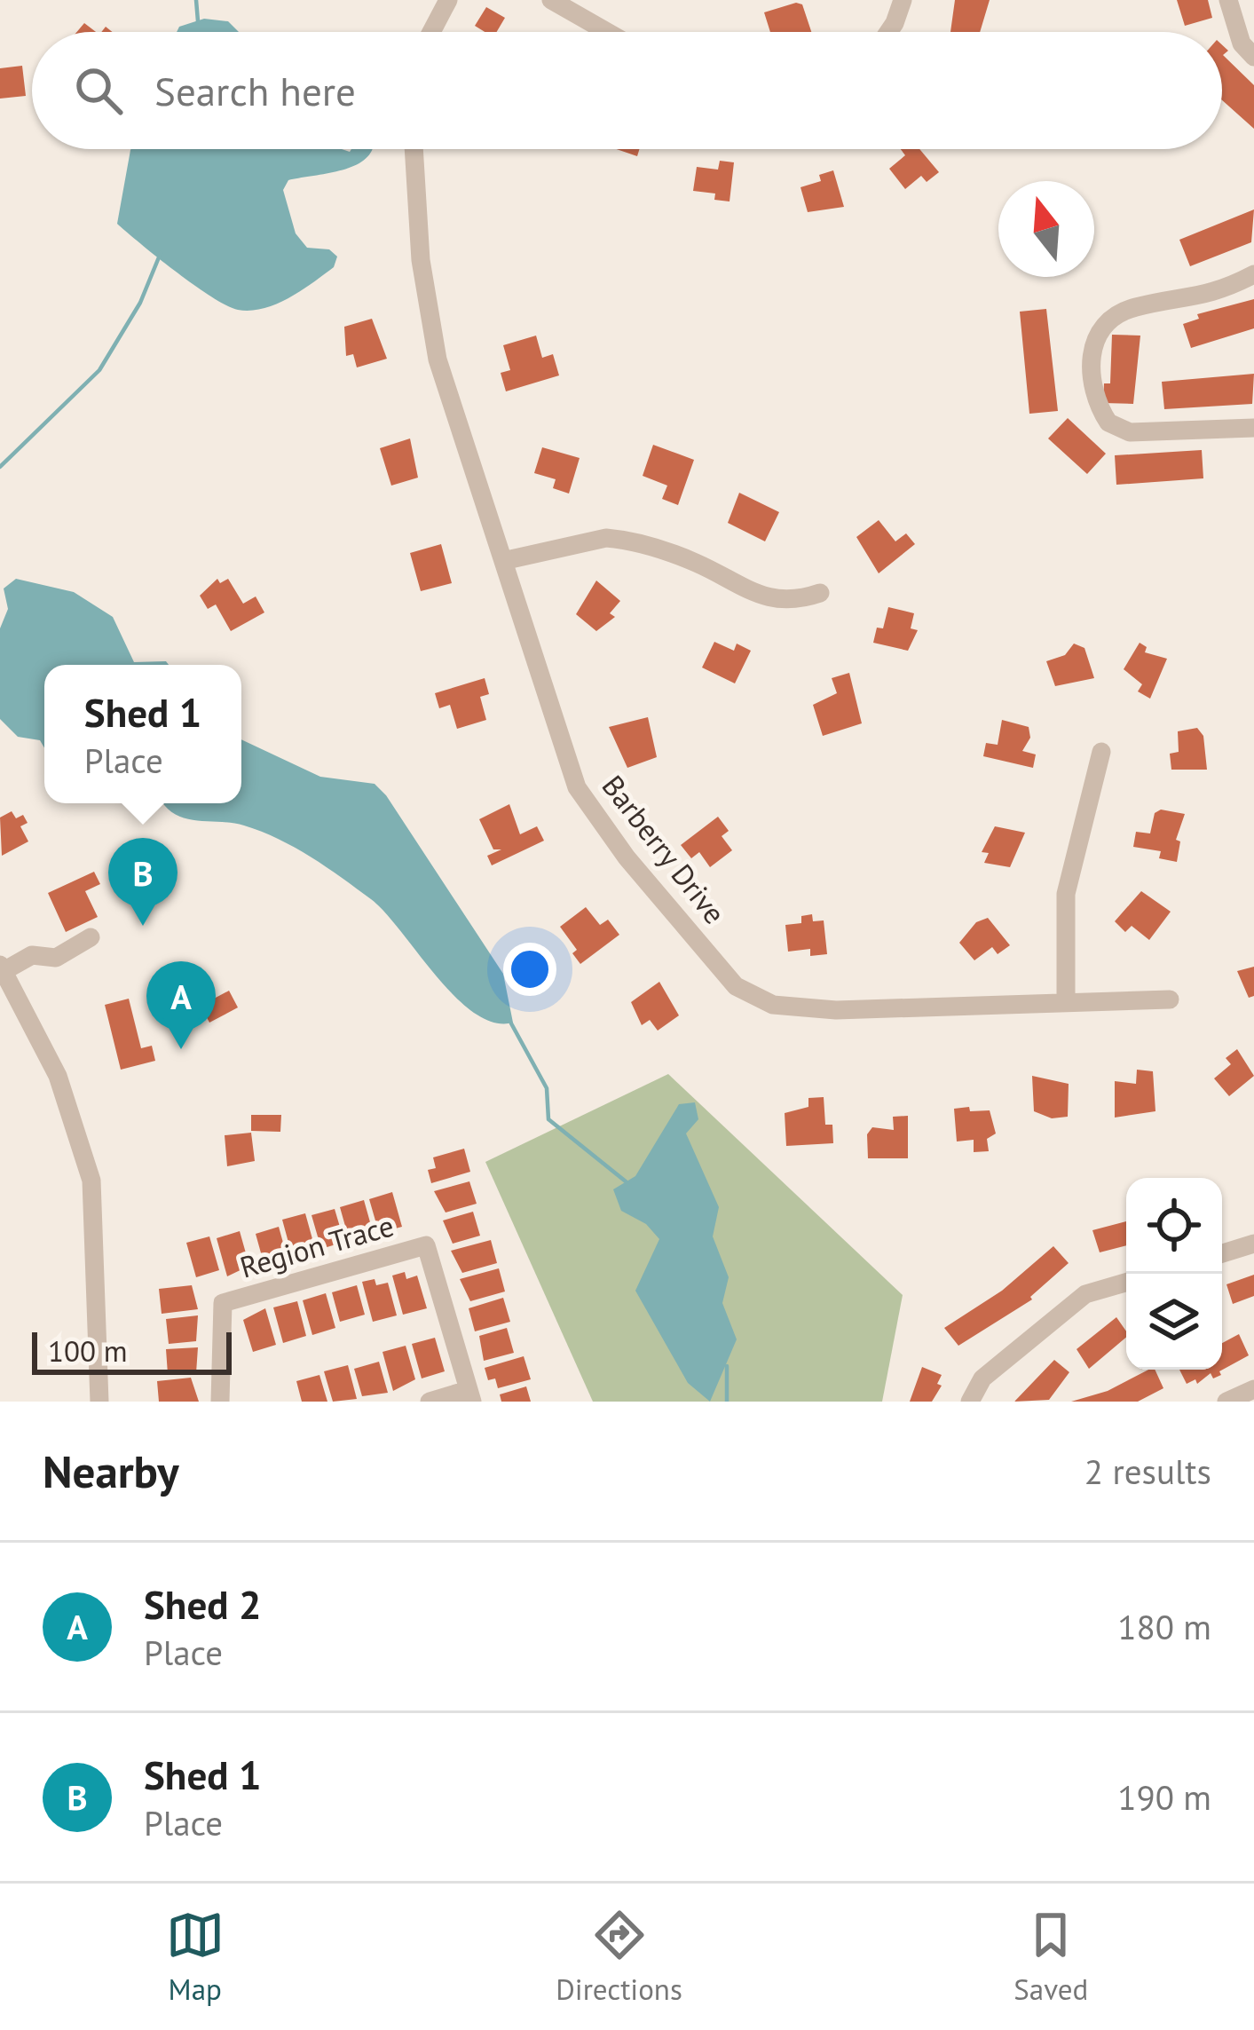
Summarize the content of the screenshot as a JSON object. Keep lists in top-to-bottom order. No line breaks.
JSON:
{"streets":{"street":["Barberry Drive","Region Trace"]},"scale_bar":"100 m","north":"top","page":{"search":"Search here","popup":["Shed 1","Place"],"pins":["B","A"],"scale":"100 m","heading":["Nearby","2 results"],"list":[{"mark":"A","name":"Shed 2","note":"Place","value":"180 m"},{"mark":"B","name":"Shed 1","note":"Place","value":"190 m"}],"nav":["Map","Directions","Saved"]}}
